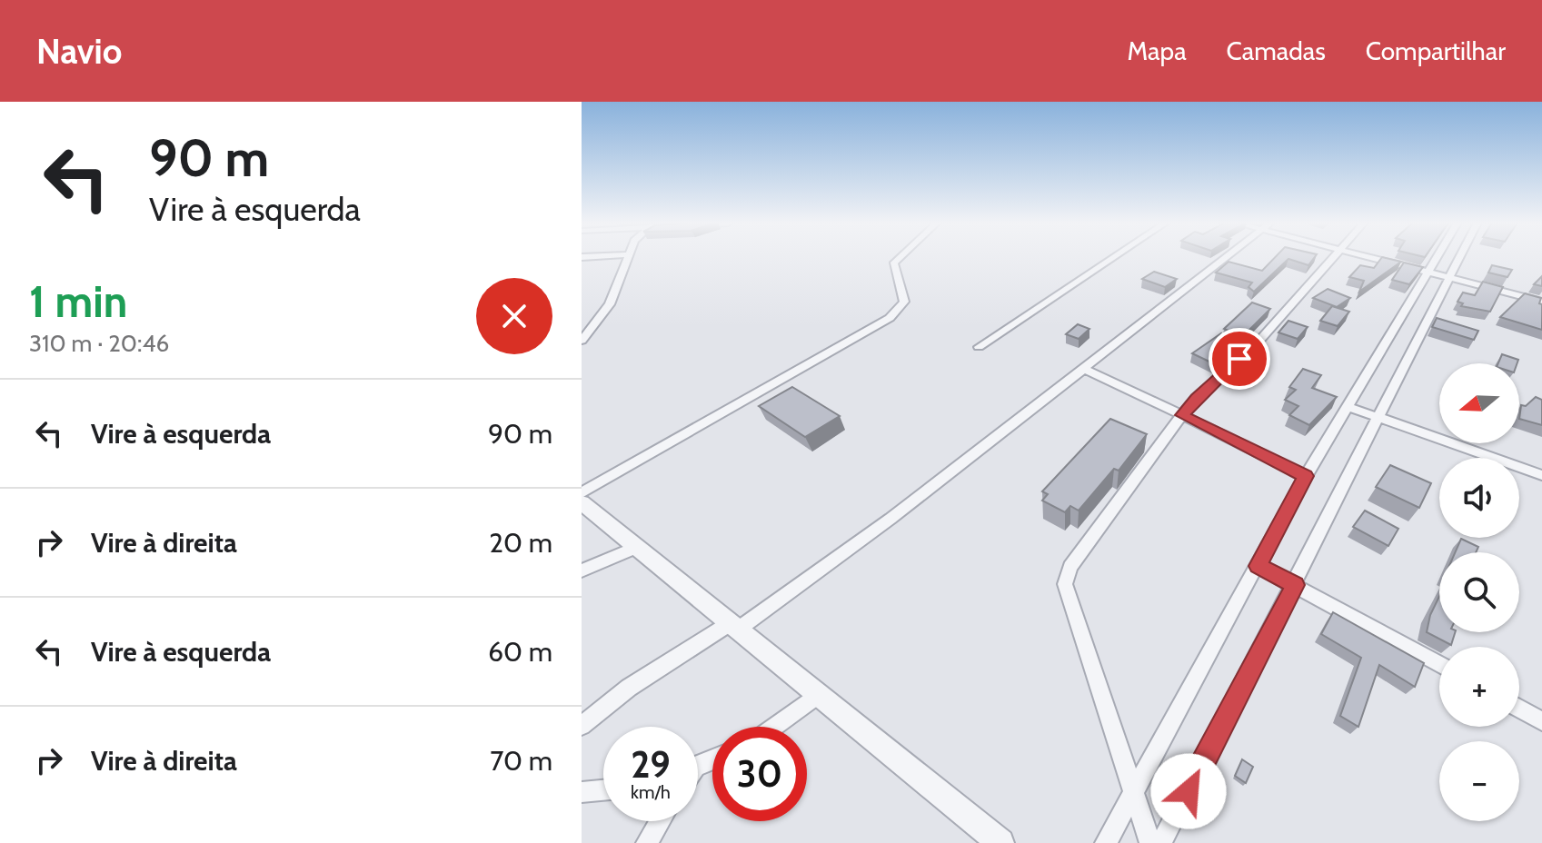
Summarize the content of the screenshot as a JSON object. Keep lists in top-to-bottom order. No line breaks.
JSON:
{"north":"left","page":{"header":"Navio","nav":["Mapa","Camadas","Compartilhar"],"turn":["90 m","Vire à esquerda"],"heading":["1 min","310 m · 20:46"],"map_buttons":["+","−"],"list":[{"name":"Vire à esquerda","value":"90 m"},{"name":"Vire à direita","value":"20 m"},{"name":"Vire à esquerda","value":"60 m"},{"name":"Vire à direita","value":"70 m"}],"speed":"29 km/h","limit":"30"}}
